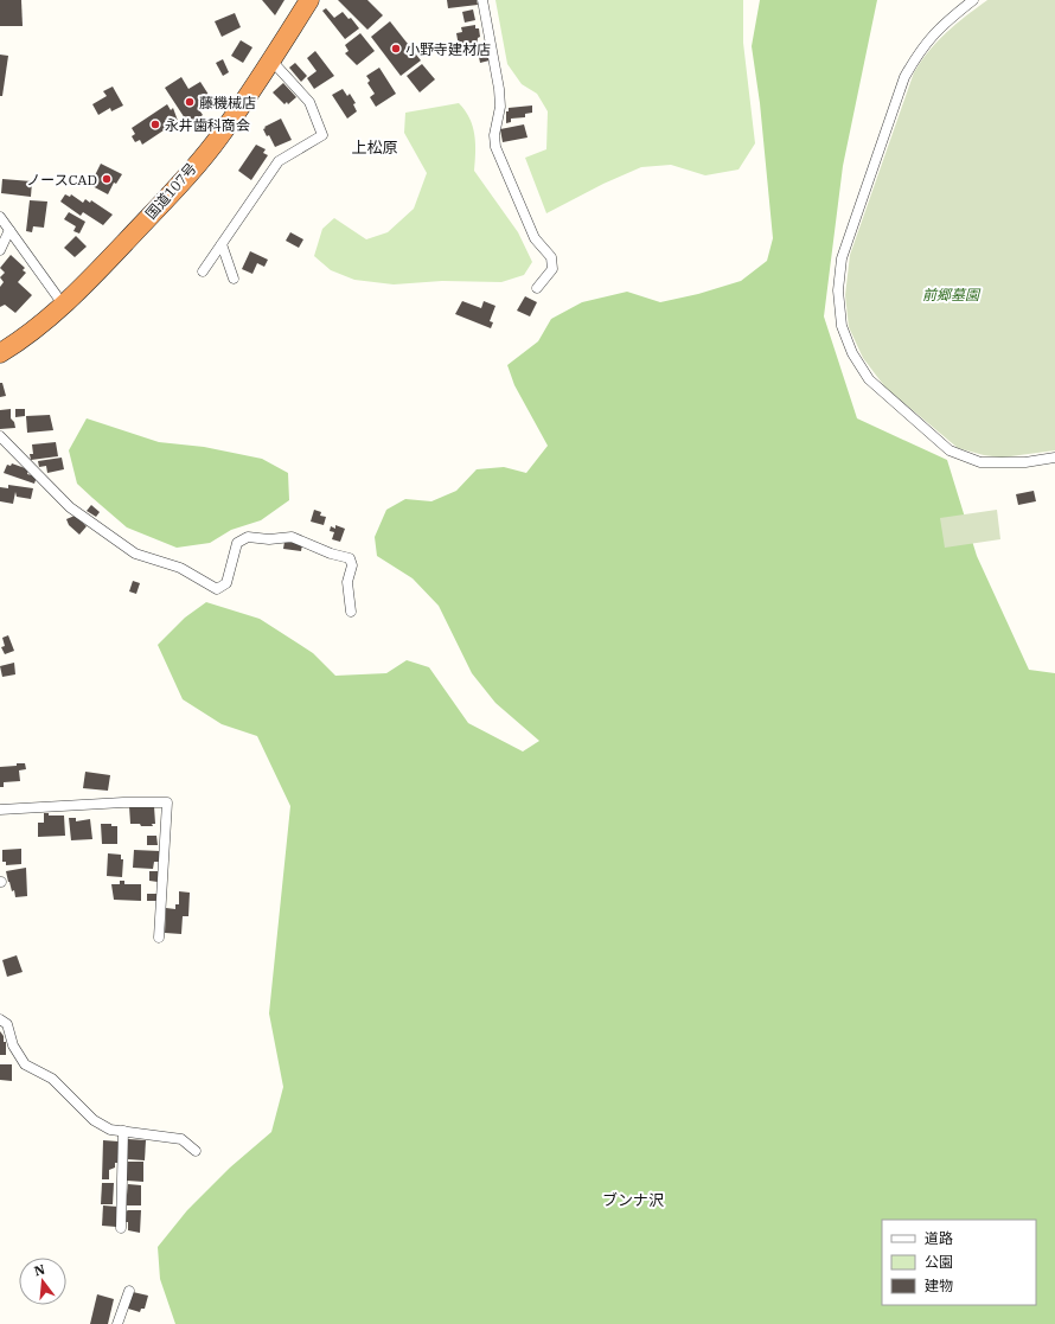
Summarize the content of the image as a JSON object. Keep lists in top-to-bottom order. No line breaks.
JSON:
{"streets":{"highway":["国道107号"]},"districts":["上松原","ブンナ沢"],"parks":["前郷墓園"],"places":["小野寺建材店","藤機械店","永井歯科商会","ノースCAD"],"legend":["道路","公園","建物"],"north":"top"}
